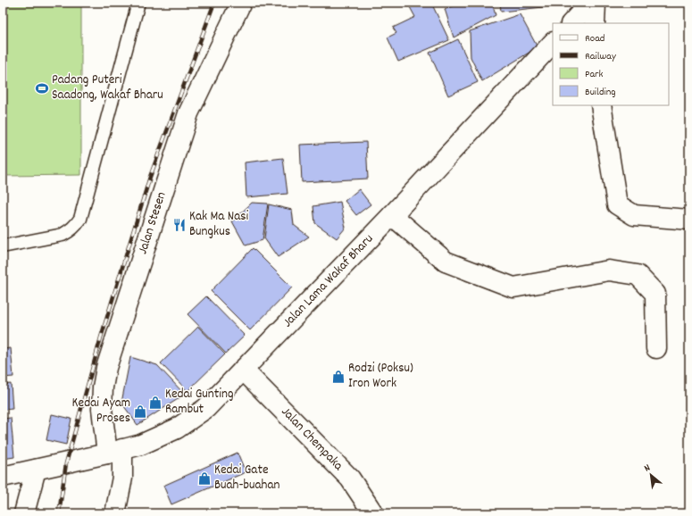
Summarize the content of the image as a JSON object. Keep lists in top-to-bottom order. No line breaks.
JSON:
{"streets":{"street":["Jalan Stesen","Jalan Lama Wakaf Bharu","Jalan Chempaka"]},"crossings":[["Jalan Stesen","Jalan Lama Wakaf Bharu"],["Jalan Lama Wakaf Bharu","Jalan Chempaka"]],"places":{"sports":["Padang Puteri Saadong, Wakaf Bharu"],"restaurant":["Kak Ma Nasi Bungkus"],"shop":["Rodzi (Poksu) Iron Work","Kedai Gunting Rambut","Kedai Ayam Proses","Kedai Gate Buah-buahan"]},"legend":["Road","Railway","Park","Building"],"north":"top left"}
